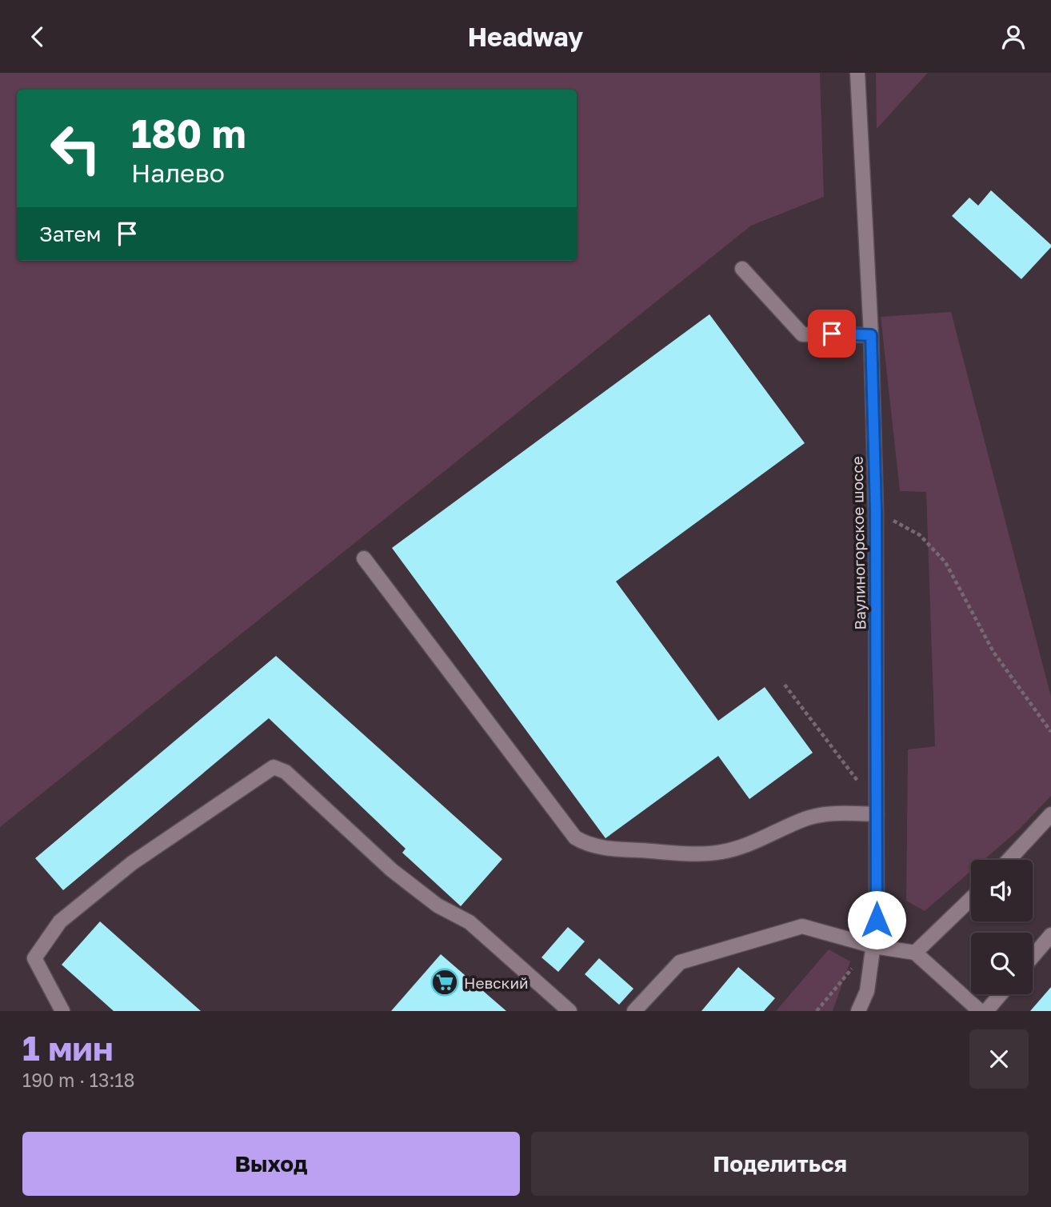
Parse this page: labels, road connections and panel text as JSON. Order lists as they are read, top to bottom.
{
  "streets": {
    "street": ["Ваулиногорское шоссе"]
  },
  "places": {
    "supermarket": ["Невский"]
  },
  "page": {
    "header": "Headway",
    "turn": ["180 m", "Налево"],
    "then": "Затем",
    "heading": ["1 мин", "190 m · 13:18"],
    "buttons": ["Выход", "Поделиться"]
  }
}
